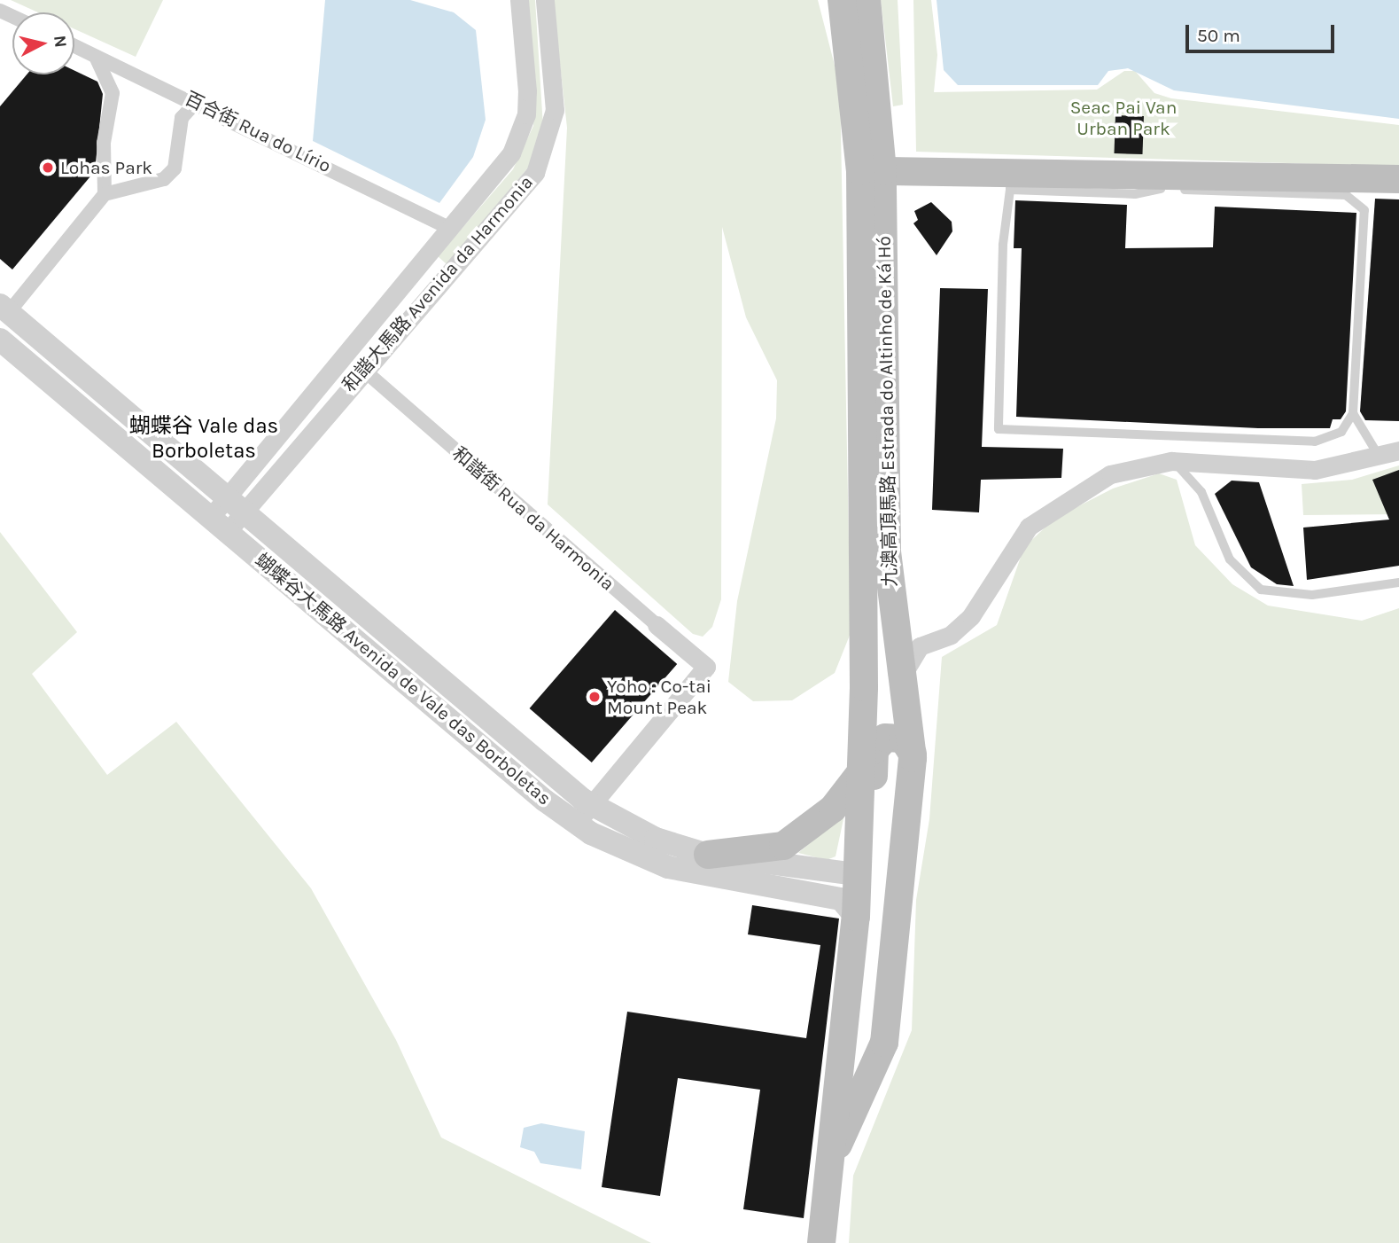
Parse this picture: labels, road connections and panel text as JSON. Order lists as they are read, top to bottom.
{
  "streets": {
    "main road": ["九澳高頂馬路 Estrada do Altinho de Ká Hó"],
    "street": [
      "百合街 Rua do Lírio",
      "和諧大馬路 Avenida da Harmonia",
      "和諧街 Rua da Harmonia",
      "蝴蝶谷大馬路 Avenida de Vale das Borboletas"
    ]
  },
  "crossings": [
    ["百合街 Rua do Lírio", "和諧大馬路 Avenida da Harmonia"],
    ["和諧大馬路 Avenida da Harmonia", "和諧街 Rua da Harmonia"],
    ["和諧大馬路 Avenida da Harmonia", "蝴蝶谷大馬路 Avenida de Vale das Borboletas"],
    ["九澳高頂馬路 Estrada do Altinho de Ká Hó", "蝴蝶谷大馬路 Avenida de Vale das Borboletas"],
    ["和諧街 Rua da Harmonia", "蝴蝶谷大馬路 Avenida de Vale das Borboletas"]
  ],
  "districts": ["蝴蝶谷 Vale das Borboletas"],
  "parks": ["Seac Pai Van Urban Park"],
  "places": ["Lohas Park", "Yoho : Co-tai Mount Peak"],
  "scale_bar": "50 m",
  "north": "right"
}
